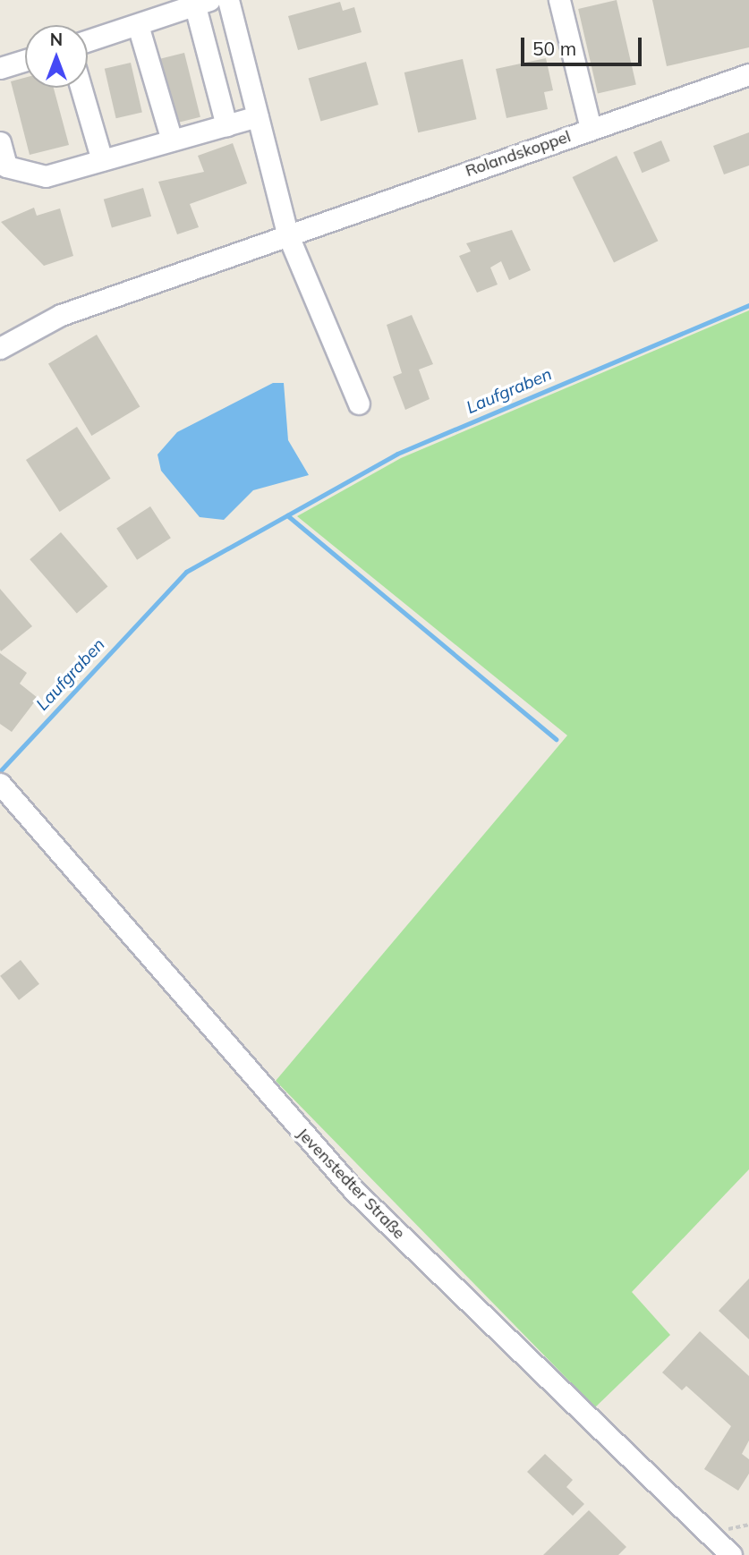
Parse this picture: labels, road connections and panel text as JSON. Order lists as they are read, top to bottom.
{
  "streets": {
    "street": ["Rolandskoppel", "Jevenstedter Straße"]
  },
  "water": ["Laufgraben"],
  "scale_bar": "50 m",
  "north": "top"
}
